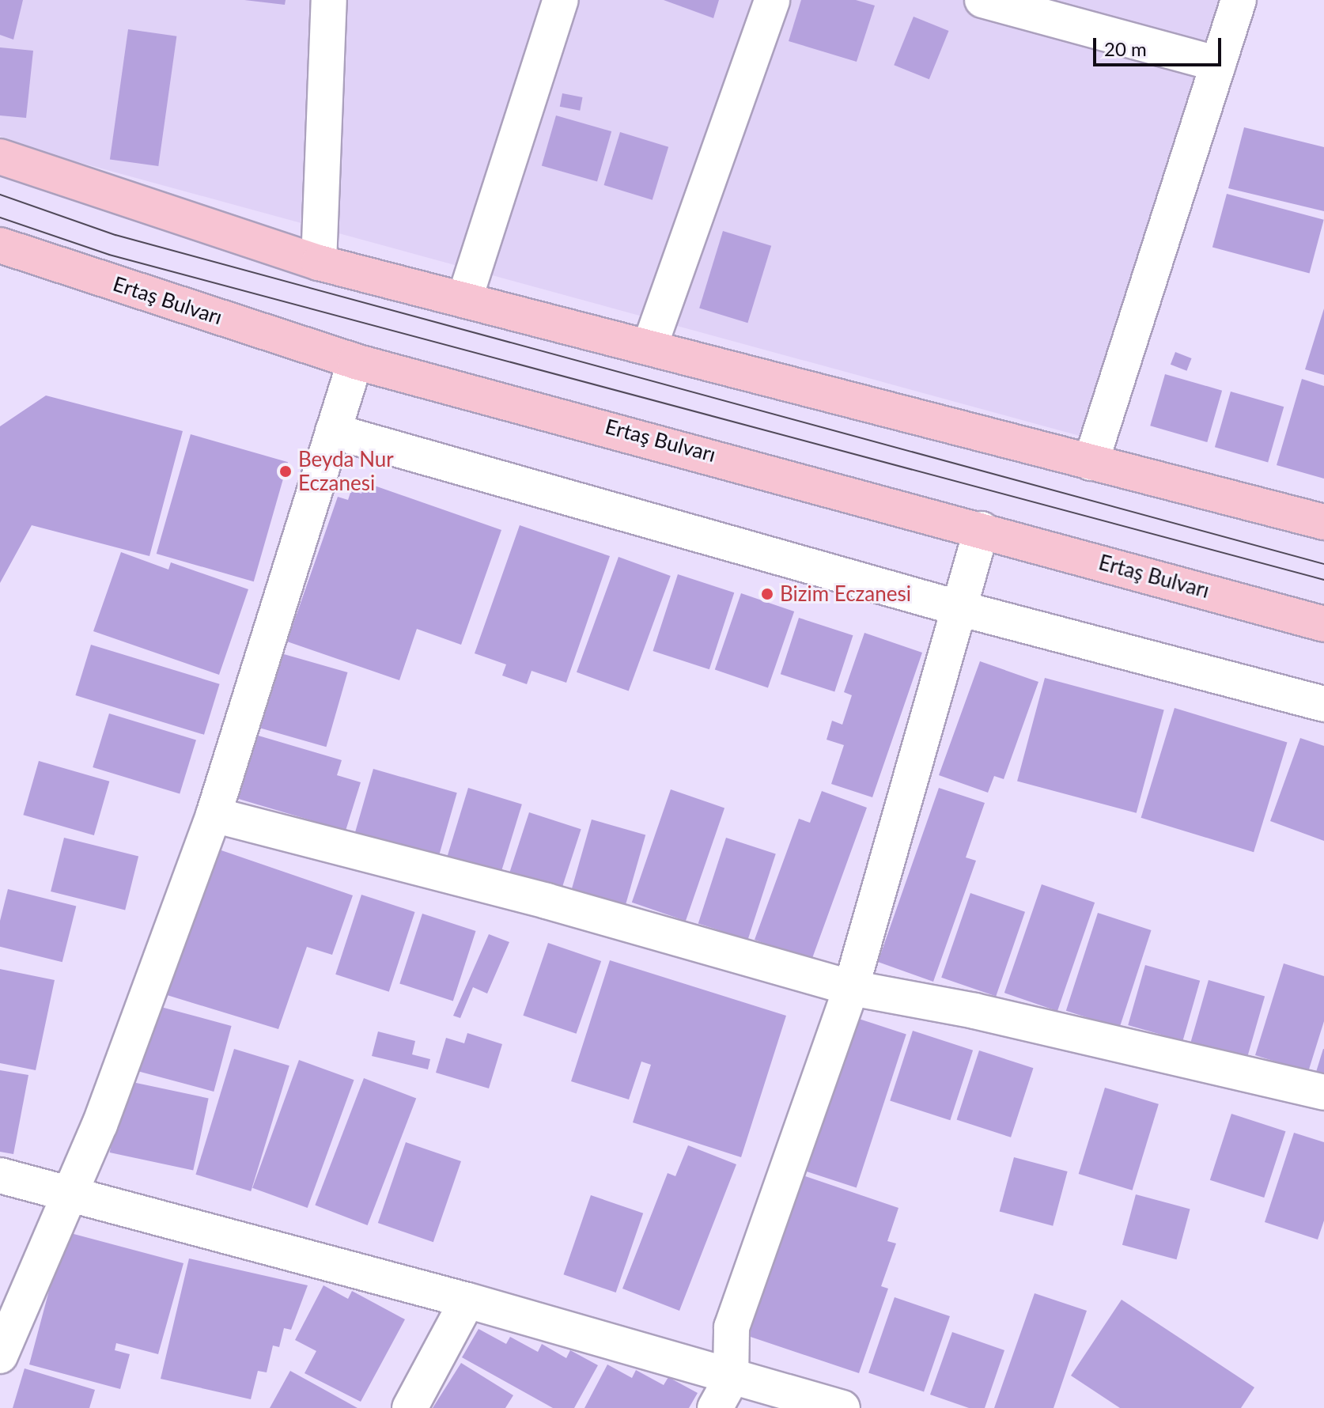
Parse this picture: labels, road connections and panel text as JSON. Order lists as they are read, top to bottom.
{
  "streets": {
    "main road": ["Ertaş Bulvarı"]
  },
  "places": ["Beyda Nur Eczanesi", "Bizim Eczanesi"],
  "scale_bar": "20 m"
}
